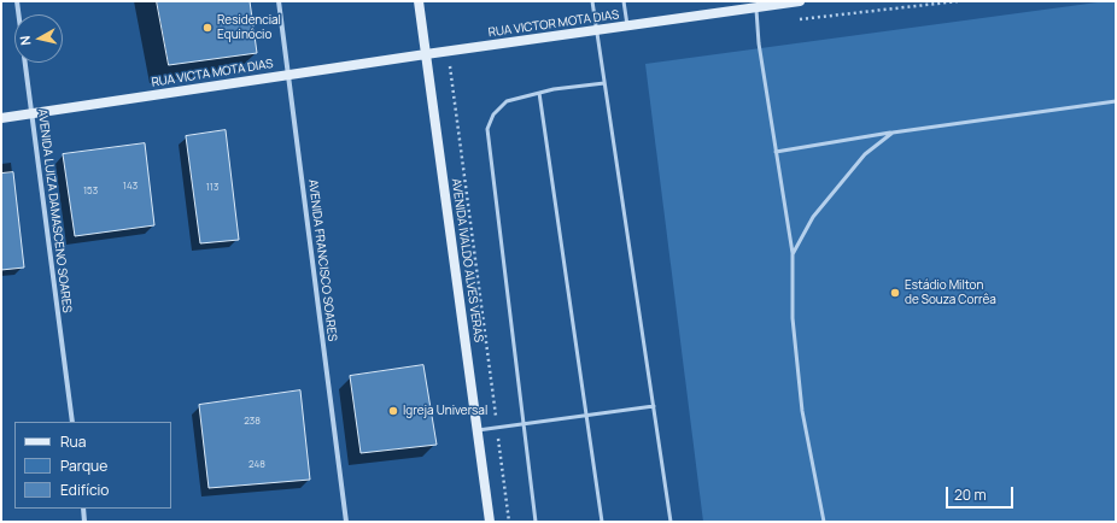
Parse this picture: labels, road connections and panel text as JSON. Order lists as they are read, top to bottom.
{
  "streets": {
    "main road": ["RUA VICTOR MOTA DIAS", "RUA VICTA MOTA DIAS", "AVENIDA IVALDO ALVES VERAS"],
    "street": ["AVENIDA LUIZA DAMASCENO SOARES", "AVENIDA FRANCISCO SOARES"]
  },
  "crossings": [
    ["RUA VICTOR MOTA DIAS", "RUA VICTA MOTA DIAS"],
    ["RUA VICTOR MOTA DIAS", "AVENIDA IVALDO ALVES VERAS"],
    ["RUA VICTA MOTA DIAS", "AVENIDA LUIZA DAMASCENO SOARES"],
    ["RUA VICTA MOTA DIAS", "AVENIDA FRANCISCO SOARES"],
    ["RUA VICTA MOTA DIAS", "AVENIDA IVALDO ALVES VERAS"]
  ],
  "places": ["Residencial Equinócio", "Estádio Milton de Souza Corrêa", "Igreja Universal"],
  "house_numbers": [
    "143",
    "113",
    "153",
    "238",
    "248"
  ],
  "legend": ["Rua", "Parque", "Edifício"],
  "scale_bar": "20 m",
  "north": "left"
}
